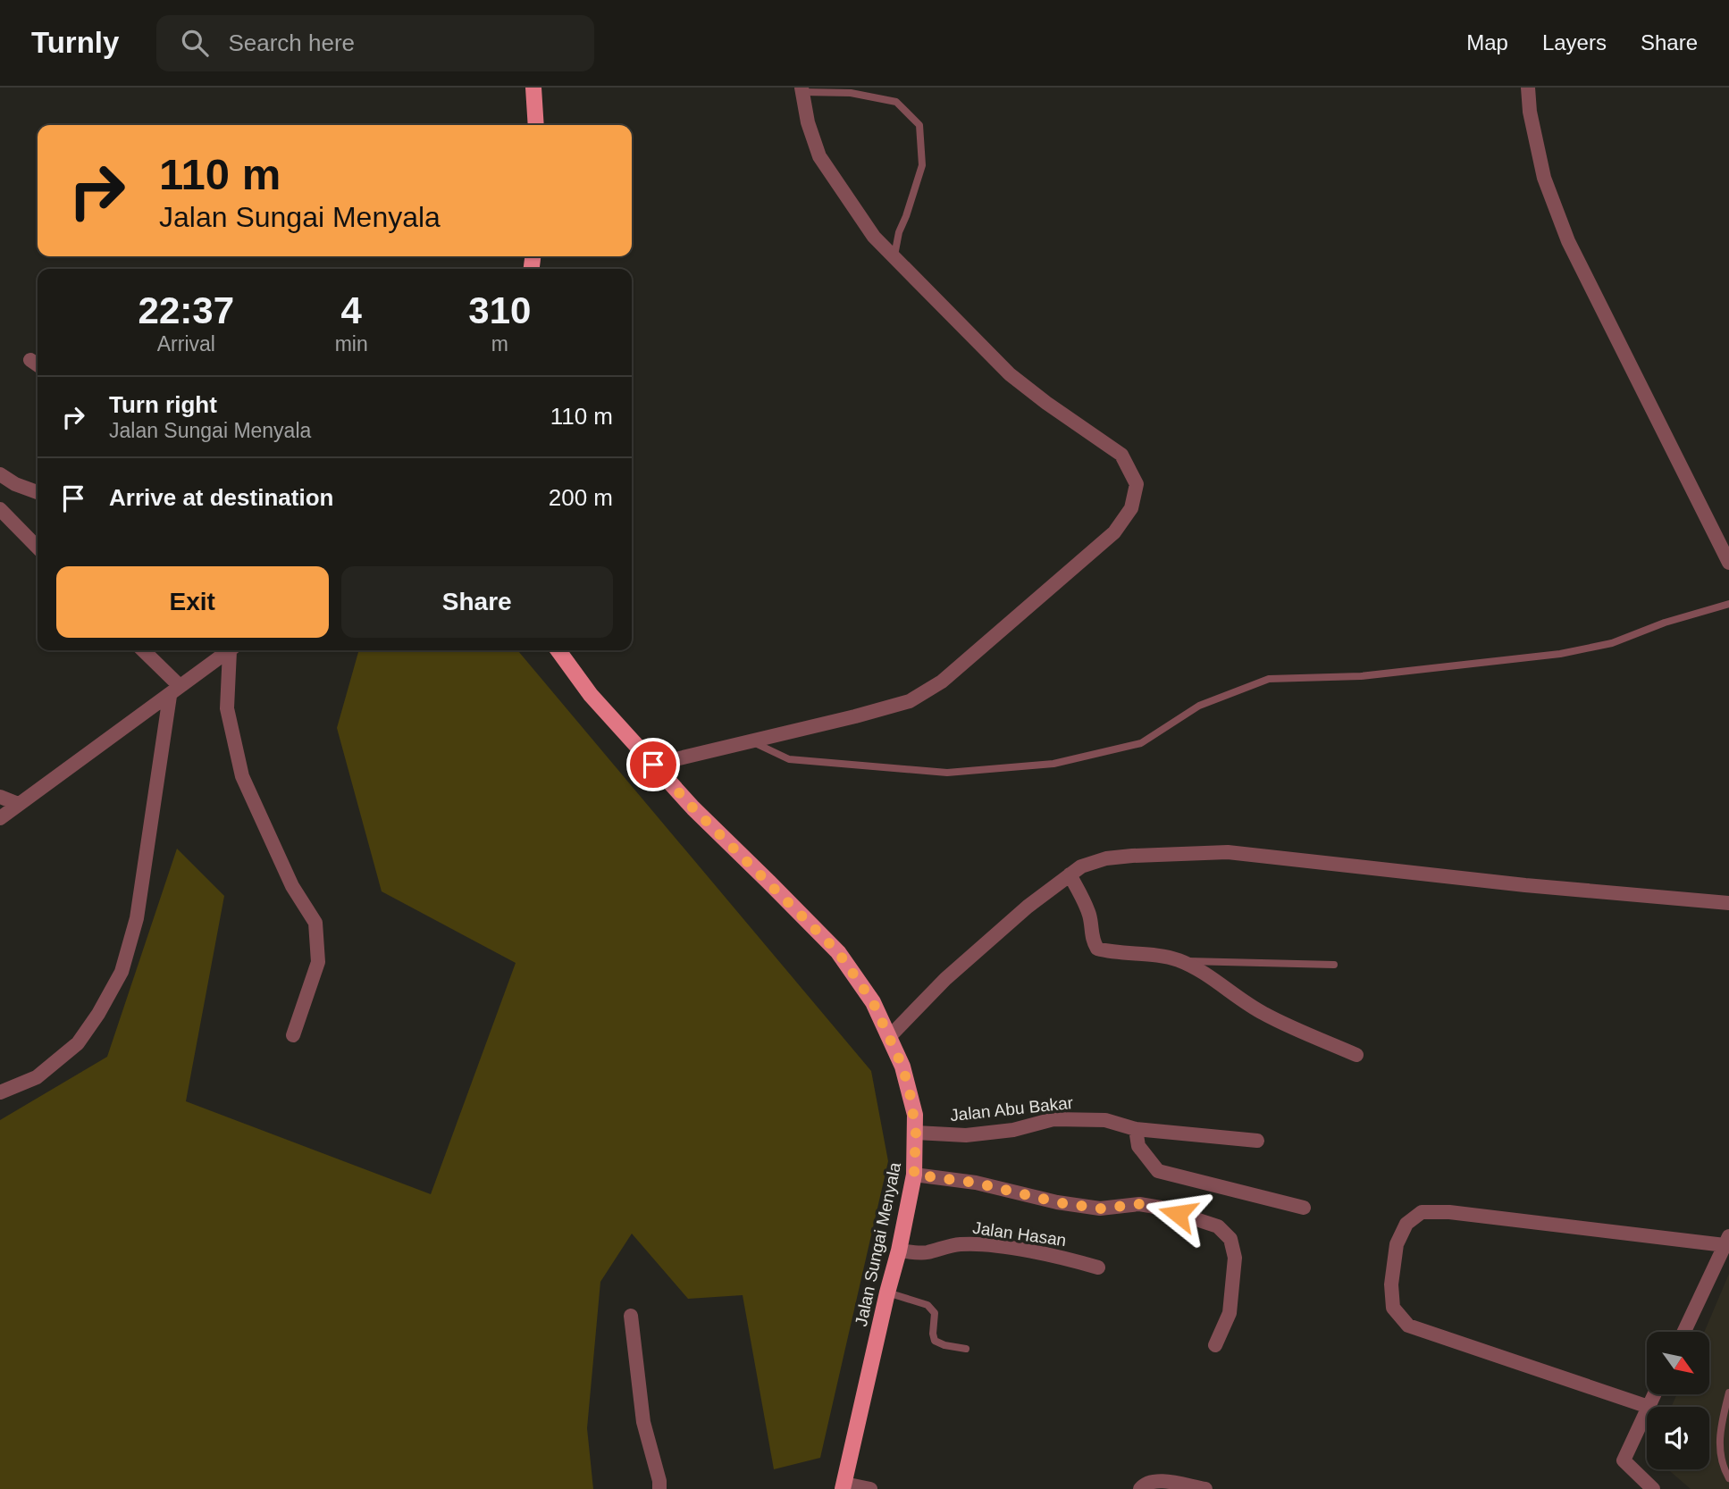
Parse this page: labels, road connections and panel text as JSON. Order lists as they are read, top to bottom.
{
  "streets": {
    "main road": ["Jalan Sungai Menyala"],
    "street": ["Jalan Abu Bakar", "Jalan Hasan"]
  },
  "crossings": [
    ["Jalan Abu Bakar", "Jalan Sungai Menyala"],
    ["Jalan Hasan", "Jalan Sungai Menyala"]
  ],
  "north": "bottom right",
  "page": {
    "header": "Turnly",
    "search": "Search here",
    "nav": ["Map", "Layers", "Share"],
    "turn": ["110 m", "Jalan Sungai Menyala"],
    "eta": [
      "22:37",
      "Arrival",
      "4",
      "min",
      "310",
      "m"
    ],
    "list": [
      {
        "name": "Turn right",
        "note": "Jalan Sungai Menyala",
        "value": "110 m"
      },
      {
        "name": "Arrive at destination",
        "value": "200 m"
      }
    ],
    "buttons": ["Exit", "Share"]
  }
}
